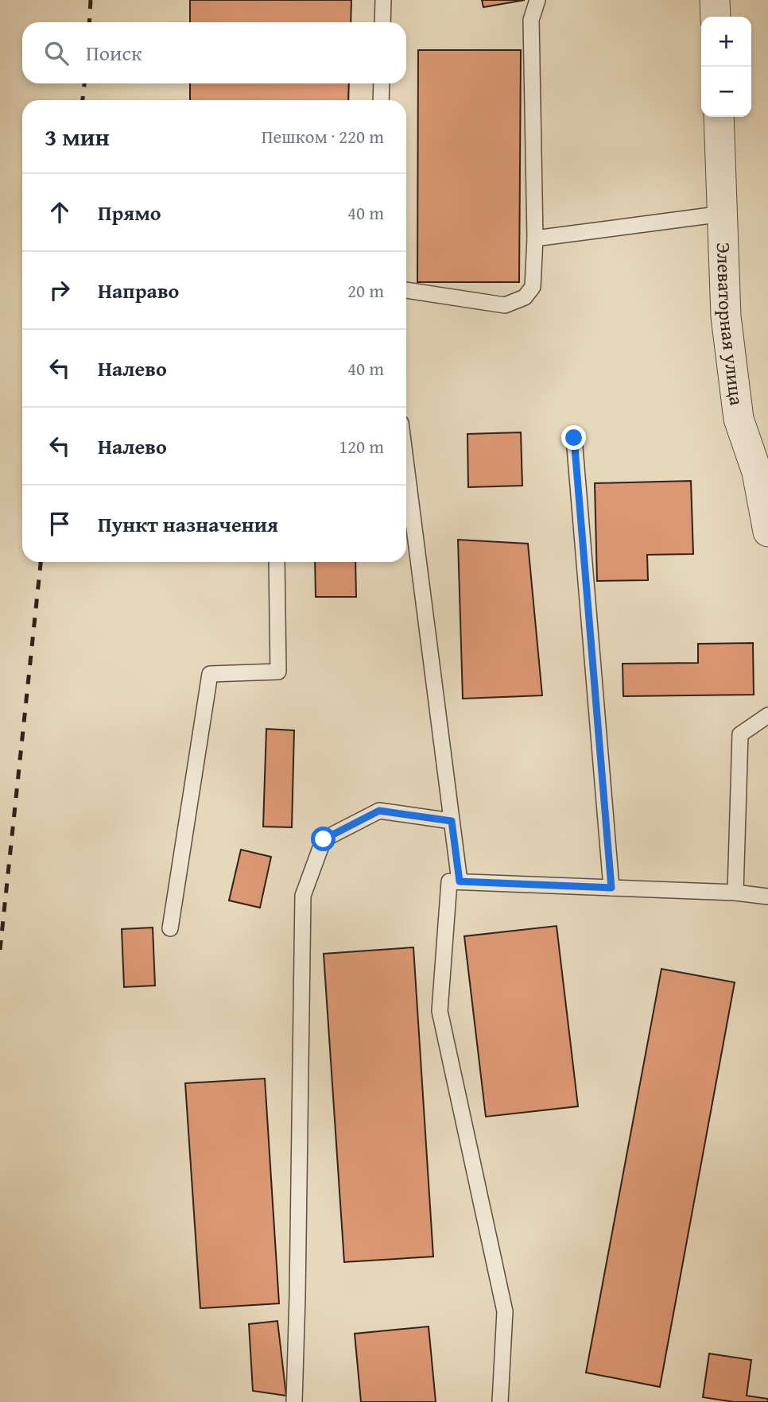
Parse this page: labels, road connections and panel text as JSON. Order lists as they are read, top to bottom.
{
  "streets": {
    "street": ["Элеваторная улица"]
  },
  "page": {
    "map_buttons": ["+", "−"],
    "search": "Поиск",
    "heading": ["3 мин", "Пешком · 220 m"],
    "list": [
      ["Прямо", "40 m"],
      ["Направо", "20 m"],
      ["Налево", "40 m"],
      ["Налево", "120 m"],
      "Пункт назначения"
    ]
  }
}
